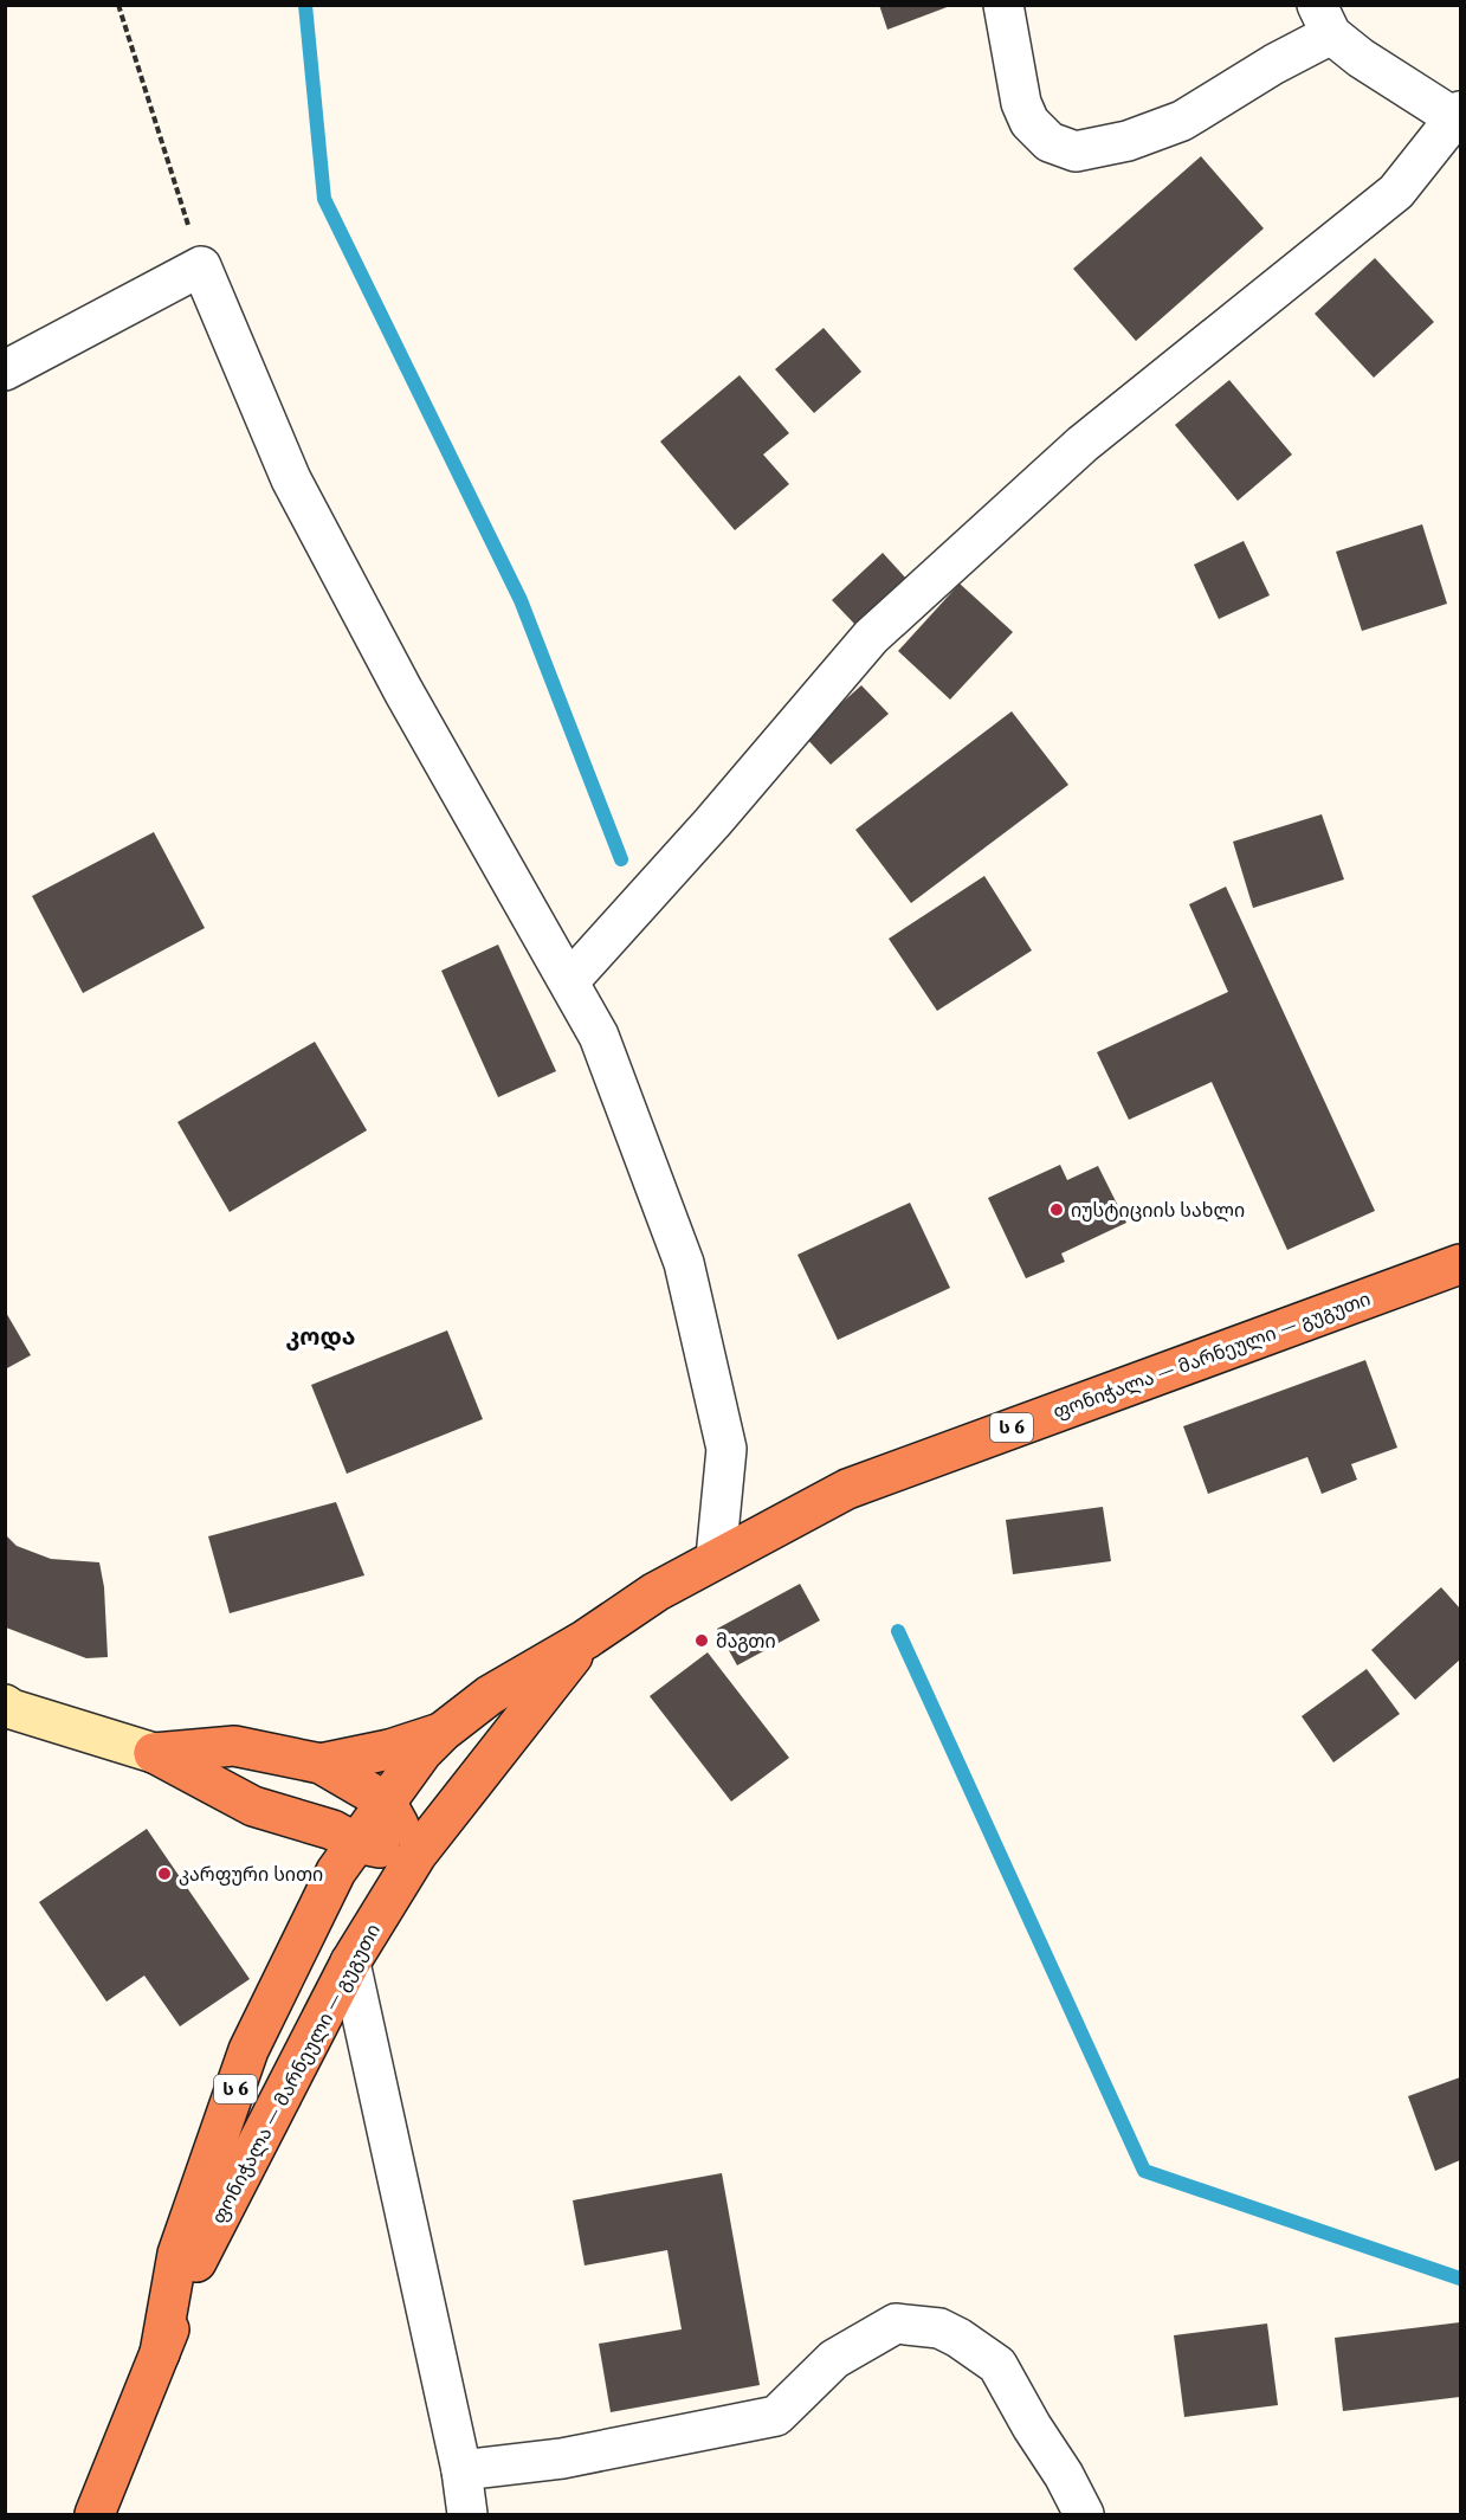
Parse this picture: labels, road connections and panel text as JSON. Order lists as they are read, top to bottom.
{
  "streets": {
    "highway": ["ფონიჭალა — მარნეული — გუგუთი", "ს 6"]
  },
  "districts": ["კოდა"],
  "places": ["იუსტიციის სახლი", "მაგთი", "კარფური სითი"]
}
